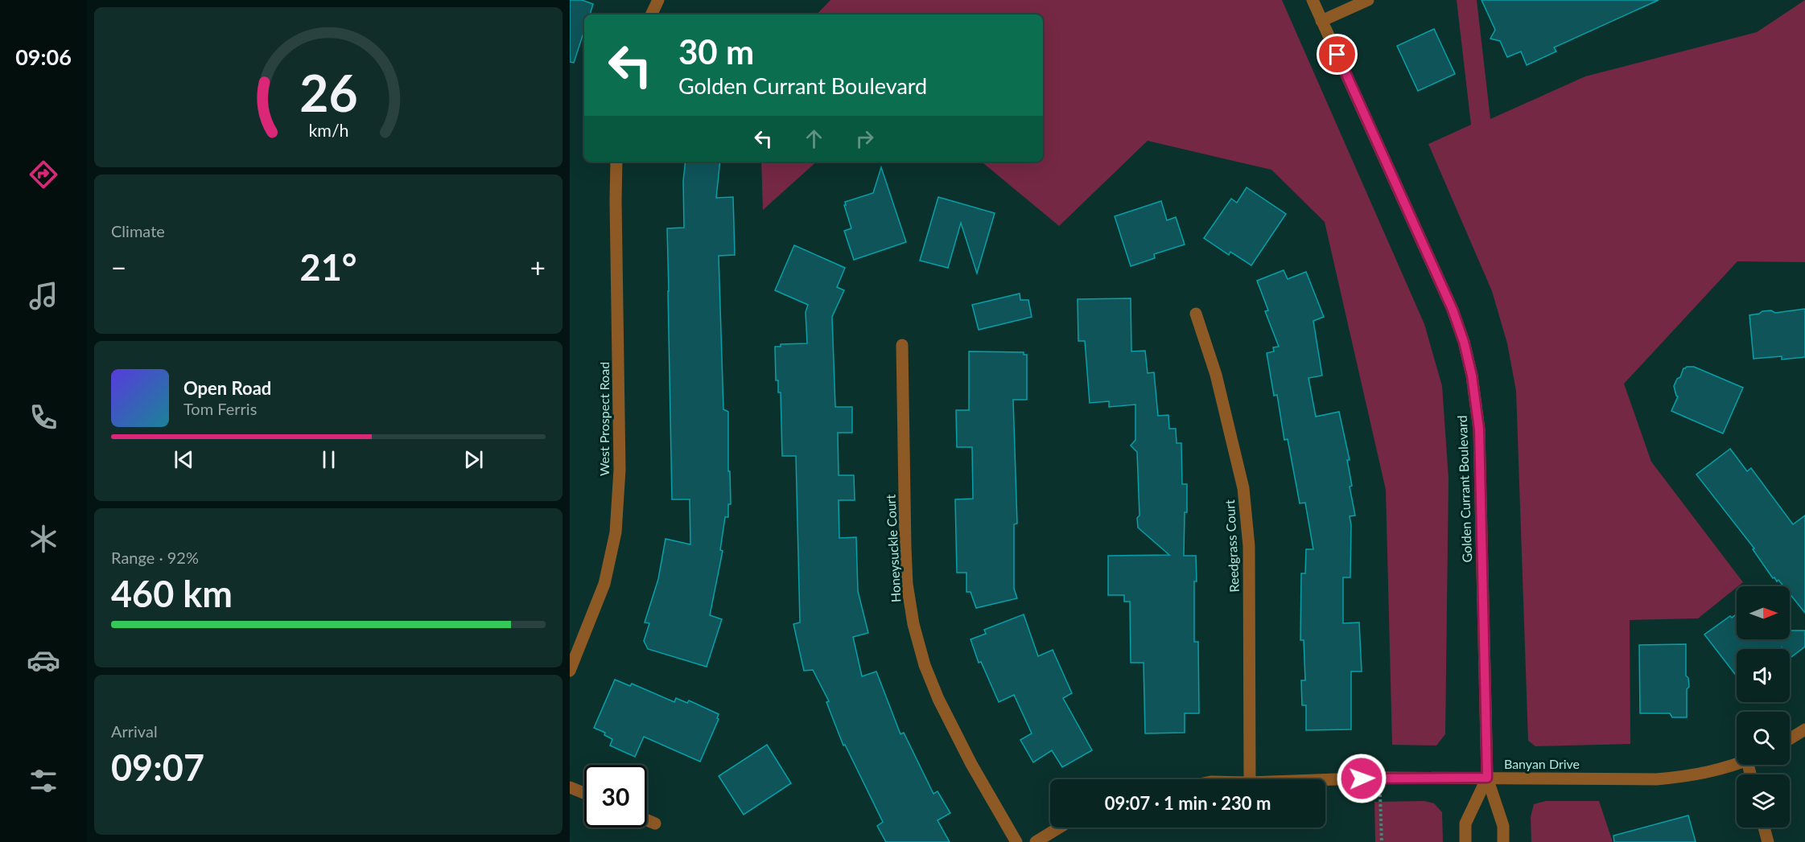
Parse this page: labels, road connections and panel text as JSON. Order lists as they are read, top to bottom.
{
  "streets": {
    "street": [
      "West Prospect Road",
      "Golden Currant Boulevard",
      "Reedgrass Court",
      "Honeysuckle Court",
      "Banyan Drive"
    ]
  },
  "crossings": [
    ["Golden Currant Boulevard", "Banyan Drive"]
  ],
  "north": "right",
  "page": {
    "tabs": "09:06",
    "turn": ["30 m", "Golden Currant Boulevard"],
    "tile": [
      "Climate",
      ["Range · 92%", "460 km"],
      ["Arrival", "09:07"]
    ],
    "heat": ["−", "21°", "+"],
    "song": ["Open Road", "Tom Ferris"],
    "limit": "30",
    "trip": "09:07 · 1 min · 230 m",
    "gauge": ["26", "km/h"]
  }
}
